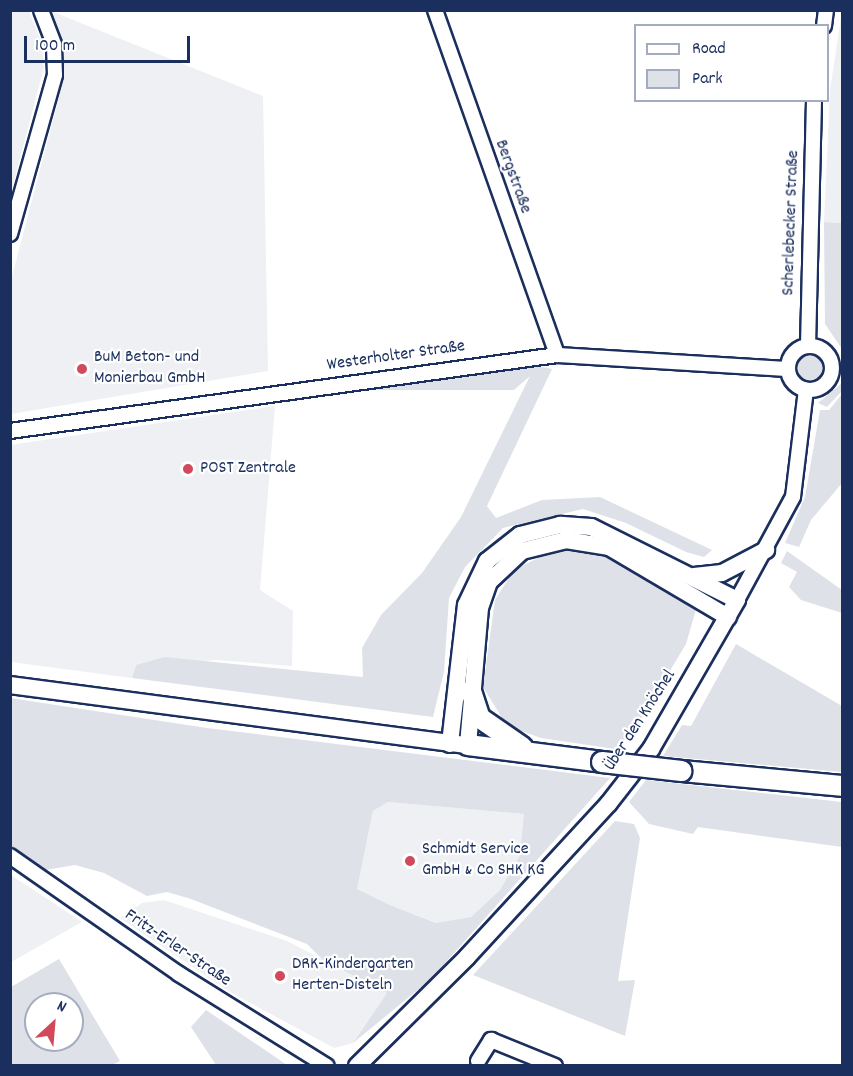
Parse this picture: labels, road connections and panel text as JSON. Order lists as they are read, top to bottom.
{
  "streets": {
    "main road": ["Über den Knöchel"],
    "street": [
      "Bergstraße",
      "Scherlebecker Straße",
      "Westerholter Straße",
      "Fritz-Erler-Straße"
    ]
  },
  "crossings": [
    ["Bergstraße", "Westerholter Straße"],
    ["Scherlebecker Straße", "Westerholter Straße"],
    ["Scherlebecker Straße", "Über den Knöchel"],
    ["Westerholter Straße", "Über den Knöchel"]
  ],
  "places": [
    "BuM Beton- und Monierbau GmbH",
    "POST Zentrale",
    "Schmidt Service GmbH & Co SHK KG",
    "DRK-Kindergarten Herten-Disteln"
  ],
  "legend": ["Road", "Park"],
  "scale_bar": "100 m",
  "north": "top right"
}
